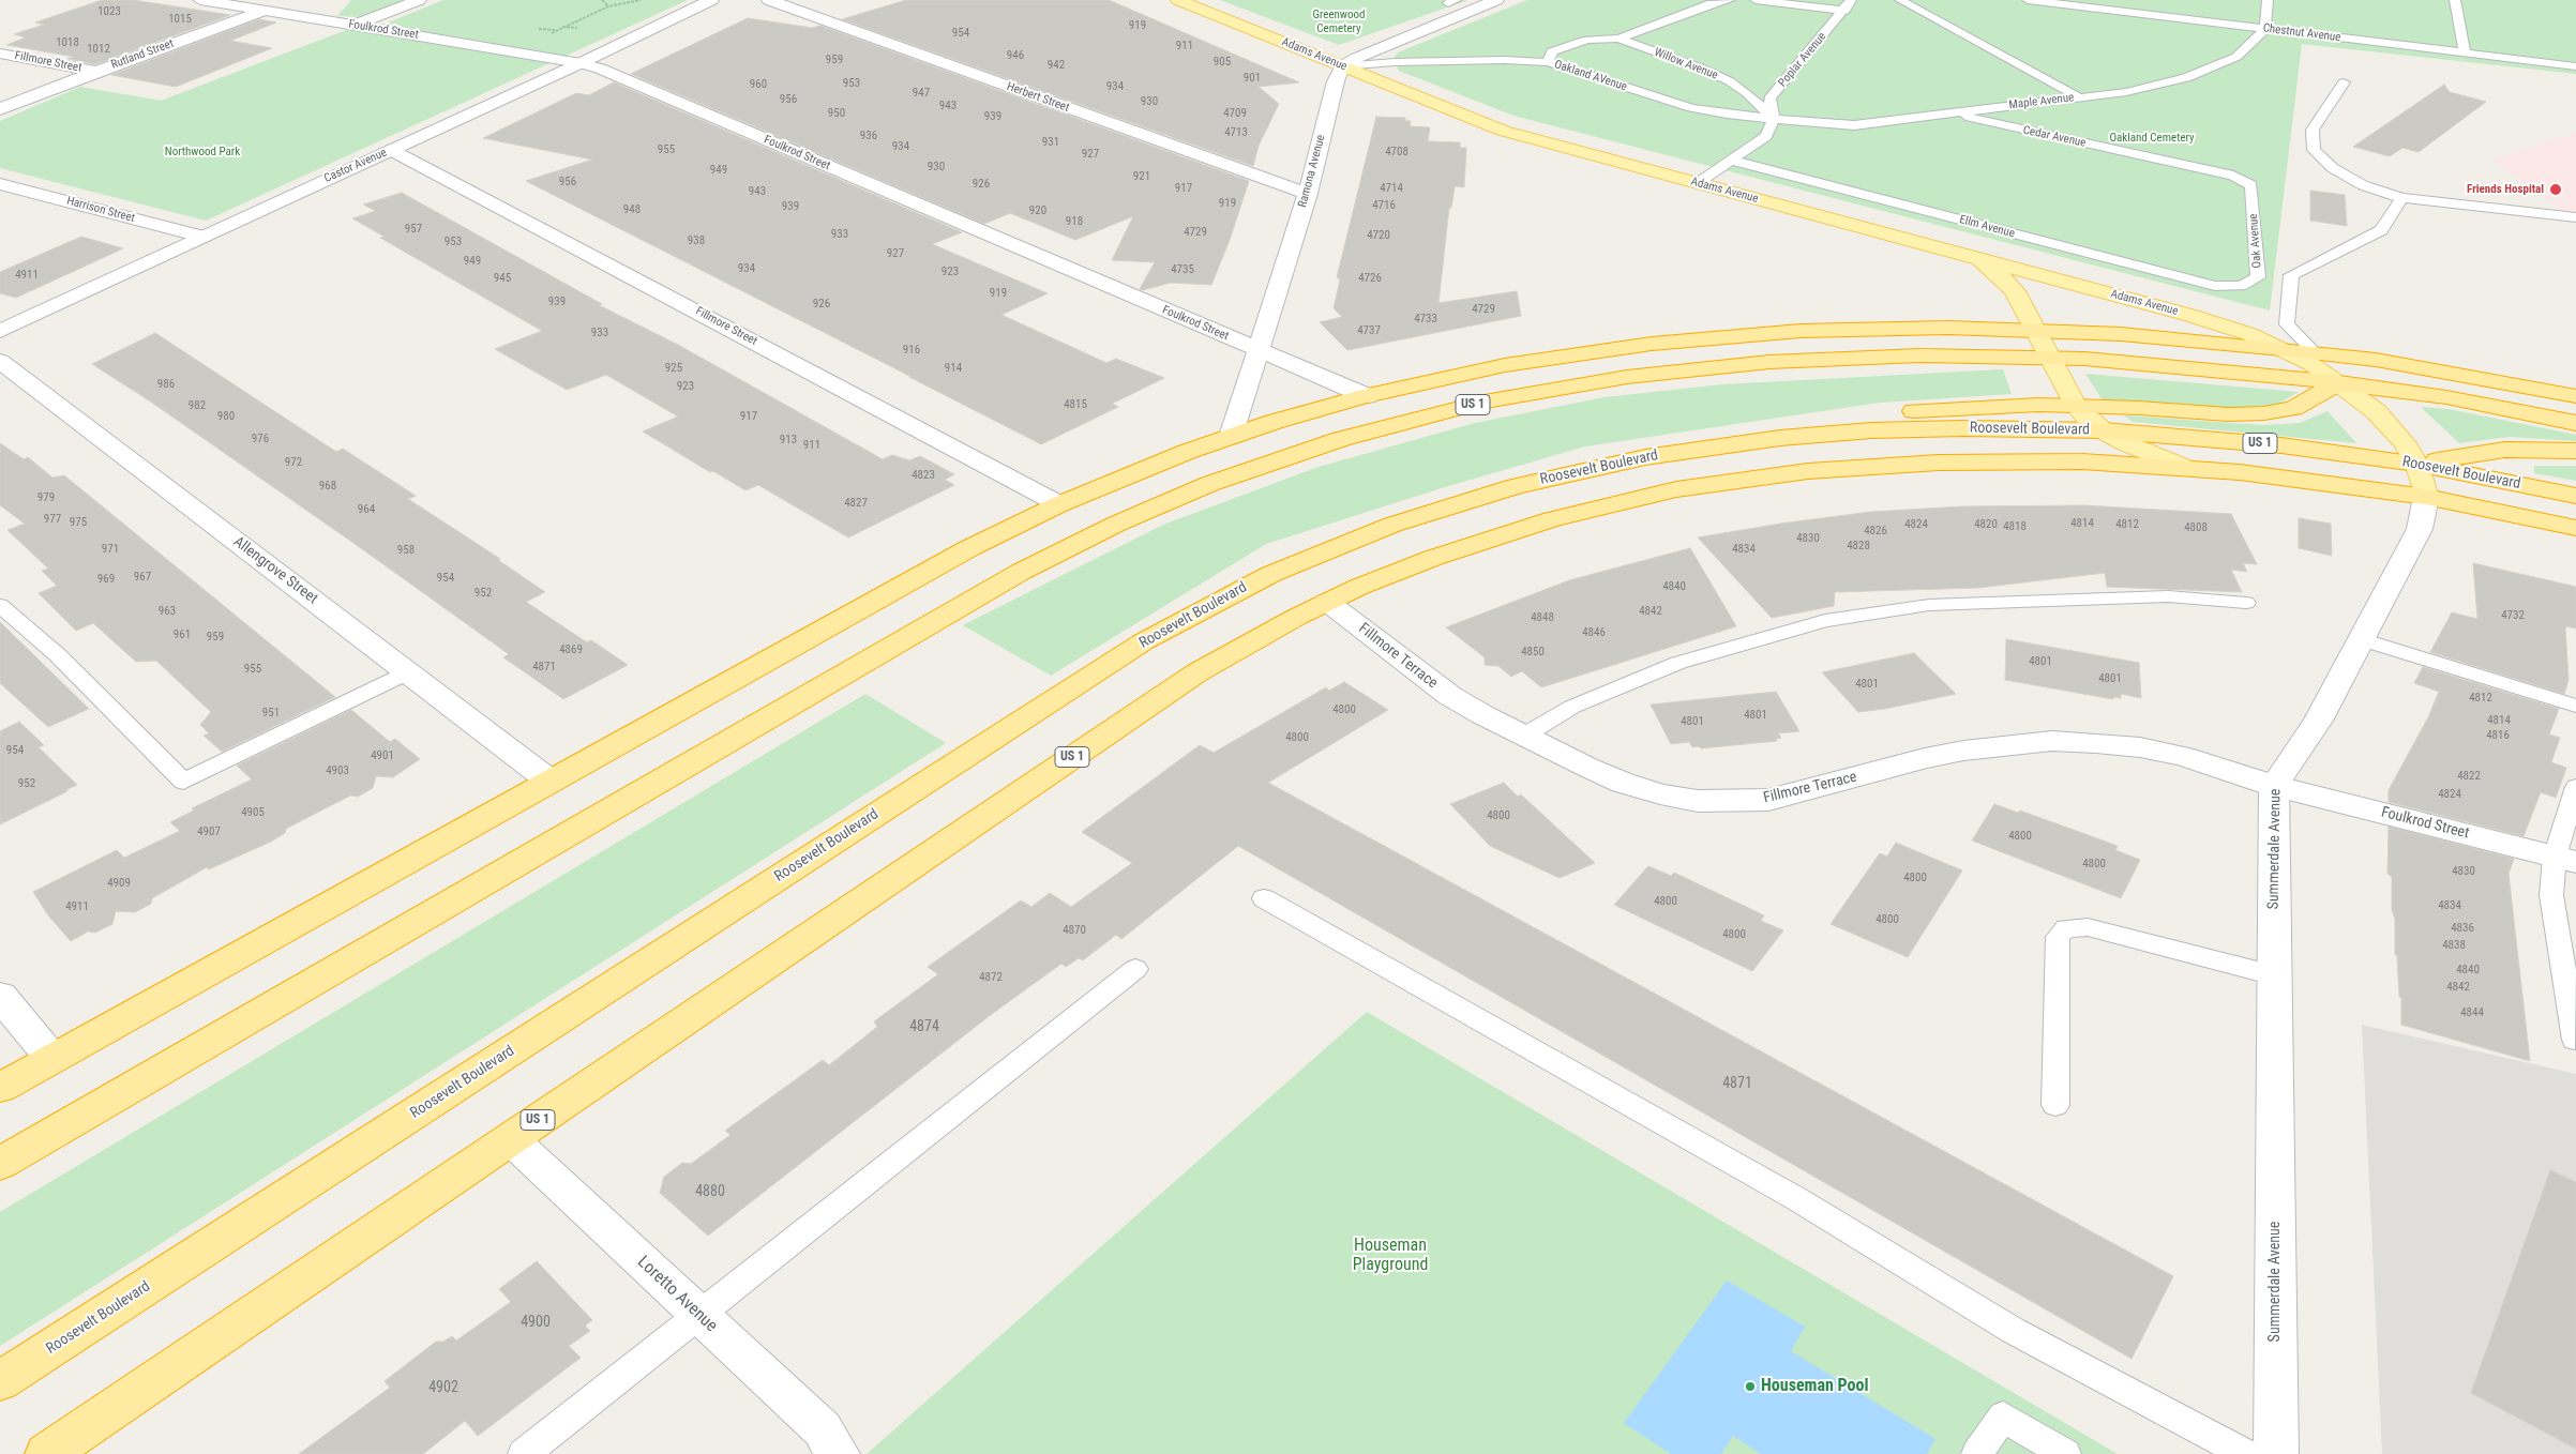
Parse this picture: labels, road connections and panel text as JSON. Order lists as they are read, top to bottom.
{
  "streets": {
    "highway": ["US 1", "Roosevelt Boulevard"],
    "main road": ["Adams Avenue"],
    "street": [
      "Foulkrod Street",
      "Rutland Street",
      "Fillmore Street",
      "Herbert Street",
      "Castor Avenue",
      "Ramona Avenue",
      "Harrison Street",
      "Allengrove Street",
      "Fillmore Terrace",
      "Summerdale Avenue",
      "Loretto Avenue"
    ],
    "lane": [
      "Chestnut Avenue",
      "Poplar Avenue",
      "Willow Avenue",
      "Oakland AVenue",
      "Maple Avenue",
      "Cedar Avenue",
      "Ellm Avenue",
      "Oak Avenue"
    ]
  },
  "crossings": [
    ["Foulkrod Street", "Rutland Street"],
    ["Foulkrod Street", "Castor Avenue"],
    ["Foulkrod Street", "Ramona Avenue"],
    ["Foulkrod Street", "US 1"],
    ["Foulkrod Street", "Fillmore Terrace"],
    ["Foulkrod Street", "Summerdale Avenue"],
    ["Chestnut Avenue", "Maple Avenue"],
    ["Rutland Street", "Fillmore Street"],
    ["Adams Avenue", "Oakland AVenue"],
    ["Adams Avenue", "Ramona Avenue"],
    ["Adams Avenue", "US 1"],
    ["Poplar Avenue", "Willow Avenue"],
    ["Poplar Avenue", "Oakland AVenue"],
    ["Poplar Avenue", "Maple Avenue"],
    ["Fillmore Street", "Castor Avenue"],
    ["Fillmore Street", "US 1"],
    ["Willow Avenue", "Oakland AVenue"],
    ["Willow Avenue", "Maple Avenue"],
    ["Oakland AVenue", "Maple Avenue"],
    ["Oakland AVenue", "Ramona Avenue"],
    ["Herbert Street", "Ramona Avenue"],
    ["Maple Avenue", "Cedar Avenue"],
    ["Cedar Avenue", "Oak Avenue"],
    ["Castor Avenue", "Harrison Street"],
    ["Ramona Avenue", "US 1"],
    ["Ellm Avenue", "Oak Avenue"],
    ["US 1", "Allengrove Street"],
    ["Roosevelt Boulevard", "Fillmore Terrace"],
    ["Roosevelt Boulevard", "Summerdale Avenue"],
    ["Roosevelt Boulevard", "Loretto Avenue"],
    ["Fillmore Terrace", "Summerdale Avenue"]
  ],
  "parks": [
    "Greenwood Cemetery",
    "Oakland Cemetery",
    "Northwood Park",
    "Houseman Playground"
  ],
  "places": ["Friends Hospital", "Houseman Pool"],
  "house_numbers": [
    "1023",
    "1015",
    "919",
    "954",
    "1018",
    "911",
    "1012",
    "946",
    "959",
    "905",
    "942",
    "901",
    "953",
    "960",
    "934",
    "947",
    "956",
    "930",
    "943",
    "950",
    "4709",
    "939",
    "4713",
    "936",
    "931",
    "934",
    "955",
    "4708",
    "927",
    "930",
    "949",
    "921",
    "956",
    "926",
    "917",
    "4714",
    "943",
    "919",
    "4716",
    "939",
    "948",
    "920",
    "918",
    "957",
    "4729",
    "933",
    "4720",
    "938",
    "953",
    "927",
    "949",
    "934",
    "4735",
    "923",
    "4911",
    "945",
    "4726",
    "919",
    "939",
    "926",
    "4729",
    "4733",
    "4737",
    "933",
    "916",
    "925",
    "914",
    "986",
    "923",
    "4815",
    "982",
    "980",
    "917",
    "976",
    "913",
    "911",
    "972",
    "4823",
    "968",
    "979",
    "4827",
    "964",
    "977",
    "975",
    "4814",
    "4824",
    "4820",
    "4812",
    "4818",
    "4808",
    "4826",
    "4830",
    "4828",
    "971",
    "4834",
    "958",
    "967",
    "954",
    "969",
    "4840",
    "952",
    "963",
    "4842",
    "4732",
    "4848",
    "4846",
    "961",
    "959",
    "4869",
    "4850",
    "4801",
    "4871",
    "955",
    "4801",
    "4801",
    "4812",
    "4800",
    "951",
    "4801",
    "4814",
    "4801",
    "4816",
    "4800",
    "954",
    "4901",
    "4903",
    "4822",
    "952",
    "4824",
    "4905",
    "4800",
    "4907",
    "4800",
    "4800",
    "4830",
    "4800",
    "4909",
    "4800",
    "4834",
    "4911",
    "4800",
    "4836",
    "4870",
    "4800",
    "4838",
    "4840",
    "4872",
    "4842",
    "4844",
    "4874",
    "4871",
    "4880",
    "4900",
    "4902"
  ]
}
